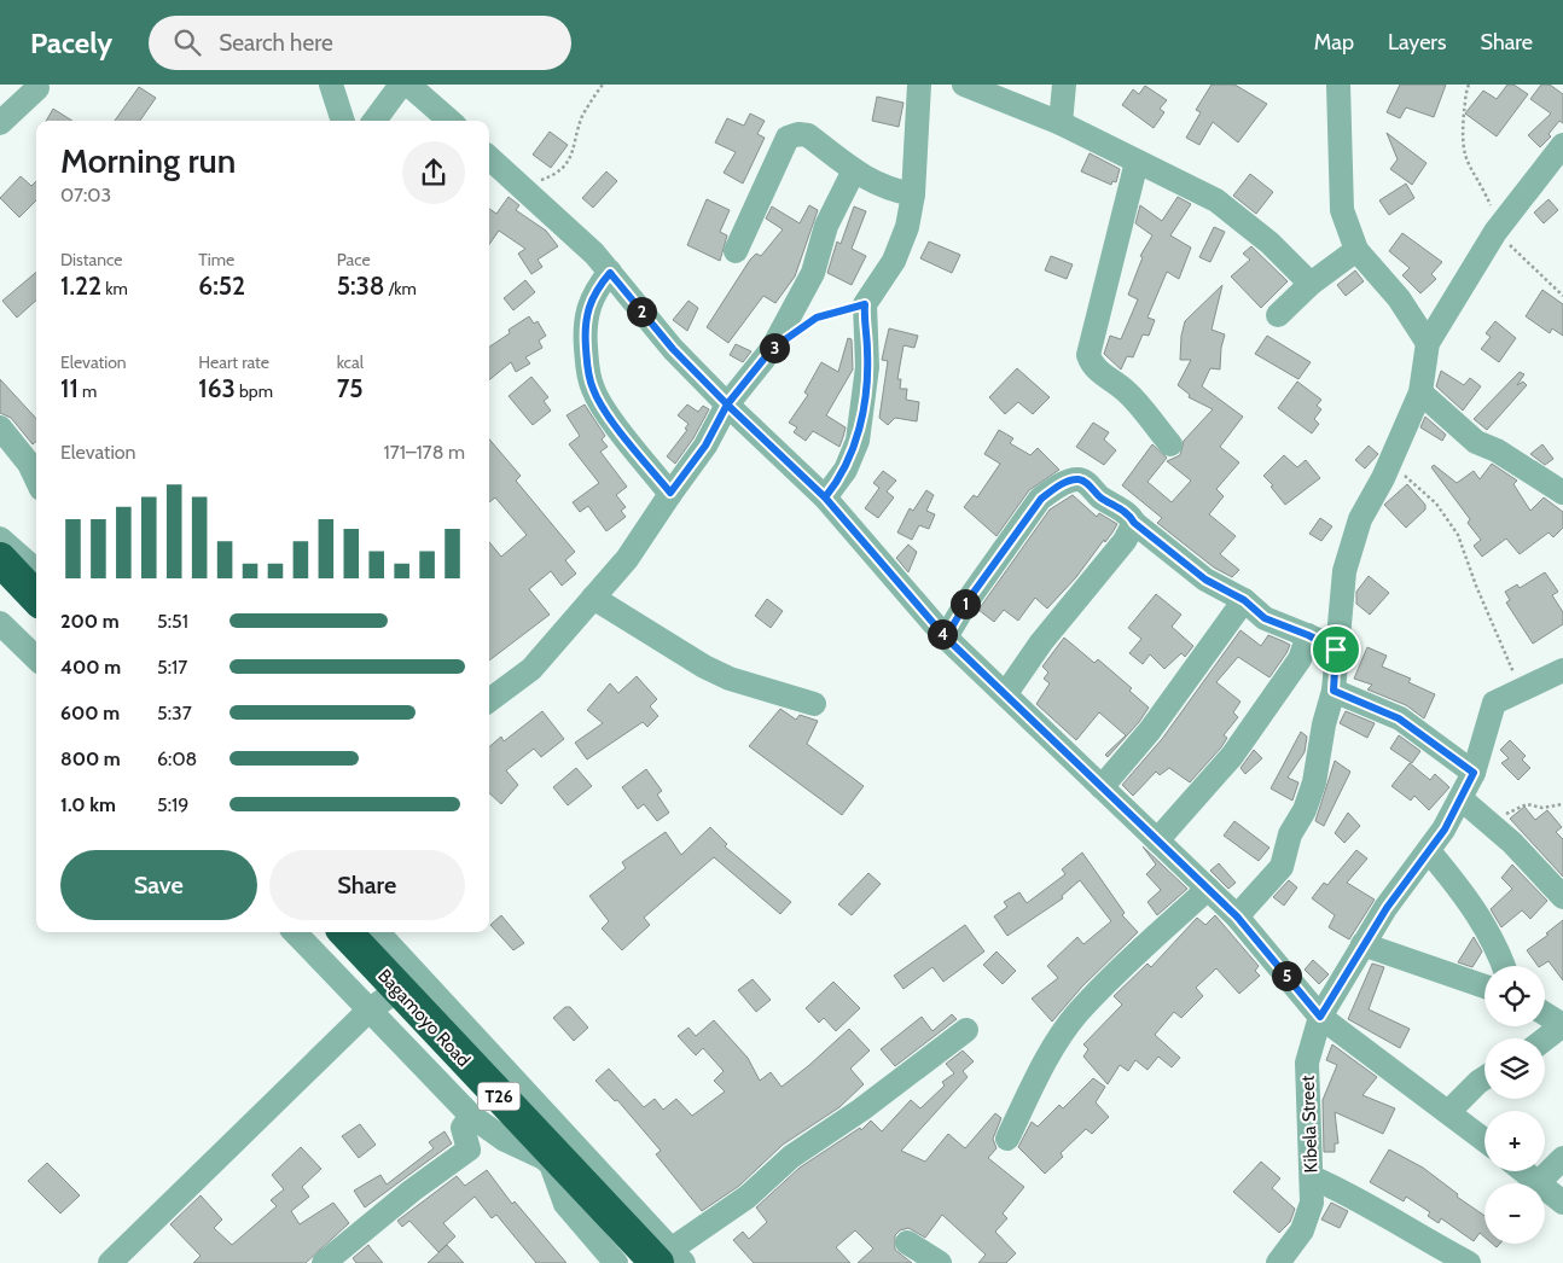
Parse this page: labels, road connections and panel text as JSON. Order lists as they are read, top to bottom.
{
  "streets": {
    "highway": ["Bagamoyo Road", "T26"],
    "street": ["Kibela Street"]
  },
  "page": {
    "header": "Pacely",
    "search": "Search here",
    "nav": ["Map", "Layers", "Share"],
    "heading": ["Morning run", "07:03"],
    "stats": [
      ["Distance", "1.22 km"],
      ["Time", "6:52"],
      ["Pace", "5:38 /km"],
      ["Elevation", "11 m"],
      ["Heart rate", "163 bpm"],
      ["kcal", "75"]
    ],
    "pins": [
      "2",
      "3",
      "1",
      "4",
      "5"
    ],
    "chart": ["Elevation", "171–178 m"],
    "list": [
      {
        "name": "200 m",
        "note": "5:51"
      },
      {
        "name": "400 m",
        "note": "5:17"
      },
      {
        "name": "600 m",
        "note": "5:37"
      },
      {
        "name": "800 m",
        "note": "6:08"
      },
      {
        "name": "1.0 km",
        "note": "5:19"
      }
    ],
    "buttons": ["Save", "Share"],
    "map_buttons": ["+", "−"]
  }
}
